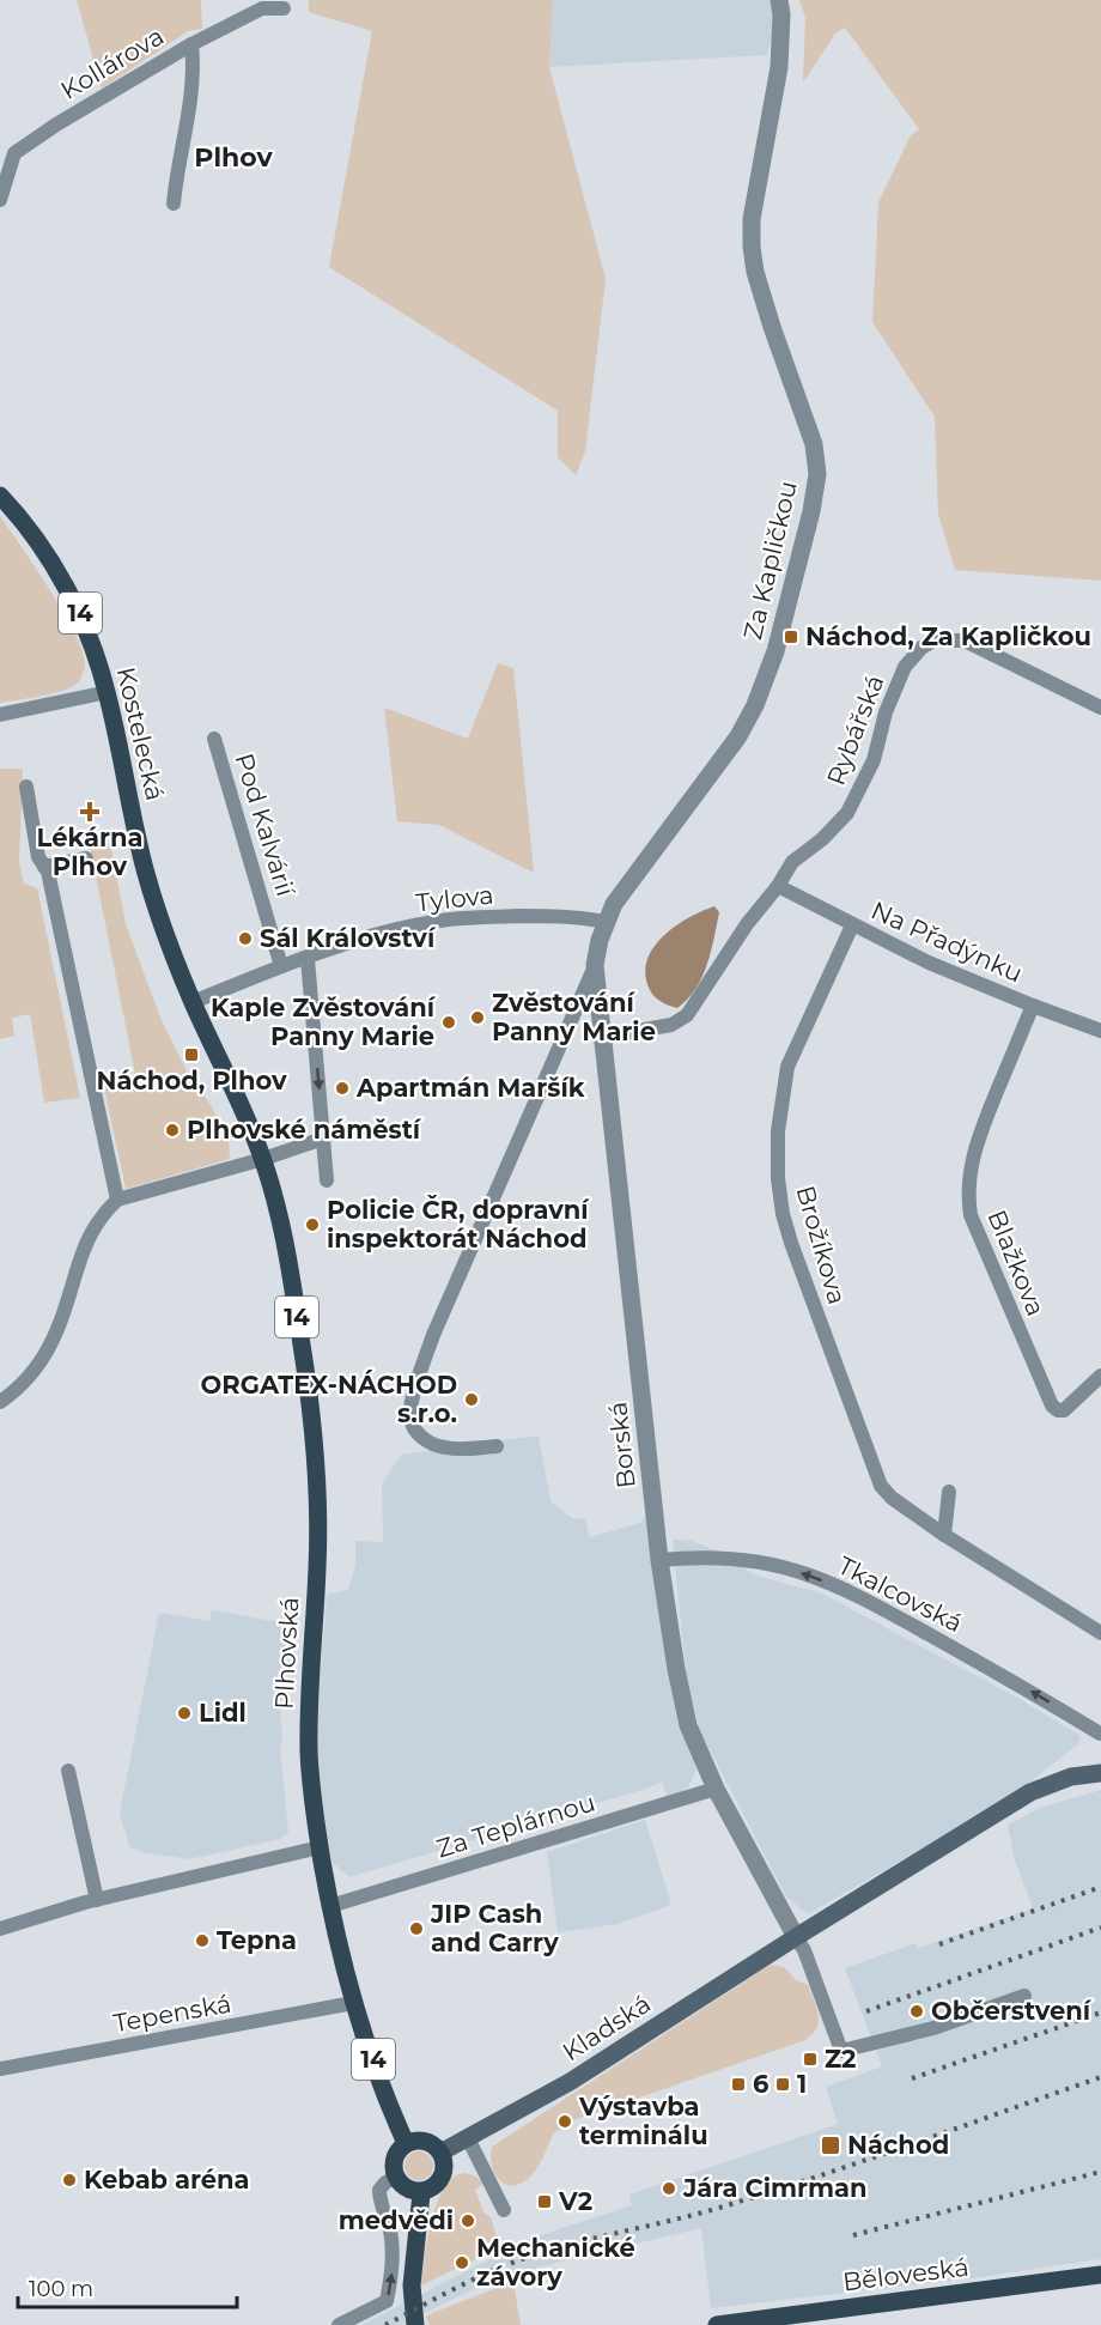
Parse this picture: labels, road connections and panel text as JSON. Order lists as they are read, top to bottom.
{
  "streets": {
    "main road": [
      "14",
      "Kostelecká",
      "Plhovská",
      "Kladská",
      "Běloveská"
    ],
    "street": [
      "Kollárova",
      "Za Kapličkou",
      "Rybářská",
      "Pod Kalvárií",
      "Tylova",
      "Na Přadýnku",
      "Brožíkova",
      "Blažkova",
      "Borská",
      "Tkalcovská",
      "Za Teplárnou",
      "Tepenská"
    ]
  },
  "crossings": [
    ["Za Kapličkou", "Tylova"],
    ["Za Kapličkou", "Borská"],
    ["14", "Kostelecká"],
    ["14", "Tylova"],
    ["14", "Plhovská"],
    ["Rybářská", "Na Přadýnku"],
    ["Rybářská", "Borská"],
    ["Kostelecká", "Tylova"],
    ["Pod Kalvárií", "Tylova"],
    ["Tylova", "Borská"],
    ["Na Přadýnku", "Brožíkova"],
    ["Na Přadýnku", "Blažkova"],
    ["Borská", "Tkalcovská"],
    ["Borská", "Za Teplárnou"],
    ["Borská", "Kladská"],
    ["Plhovská", "Za Teplárnou"],
    ["Plhovská", "Tepenská"],
    ["Plhovská", "Kladská"]
  ],
  "one_way": ["Tkalcovská"],
  "districts": ["Plhov"],
  "places": {
    "transit": [
      "Náchod, Za Kapličkou",
      "Náchod, Plhov",
      "Z2",
      "6",
      "1",
      "Náchod",
      "V2"
    ],
    "health": ["Lékárna Plhov"],
    "other": [
      "Sál Království",
      "Zvěstování Panny Marie",
      "Kaple Zvěstování Panny Marie",
      "Apartmán Maršík",
      "Plhovské náměstí",
      "Policie ČR, dopravní inspektorát Náchod",
      "ORGATEX-NÁCHOD s.r.o.",
      "Lidl",
      "JIP Cash and Carry",
      "Tepna",
      "Občerstvení",
      "Výstavba terminálu",
      "Kebab aréna",
      "Jára Cimrman",
      "medvědi",
      "Mechanické závory"
    ]
  },
  "scale_bar": "100 m"
}
